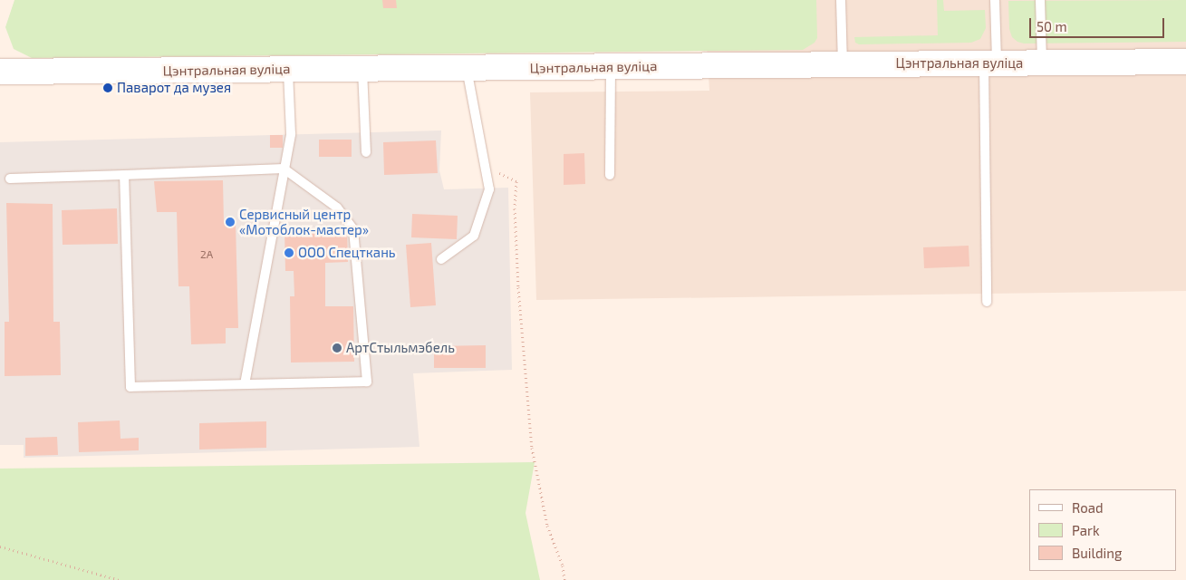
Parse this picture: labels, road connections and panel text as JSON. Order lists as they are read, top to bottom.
{
  "streets": {
    "main road": ["Цэнтральная вуліца"]
  },
  "places": [
    "Паварот да музея",
    "Сервисный центр «Мотоблок-мастер»",
    "ООО Спецткань",
    "АртСтыльмэбель"
  ],
  "house_numbers": ["2А"],
  "legend": ["Road", "Park", "Building"],
  "scale_bar": "50 m"
}
